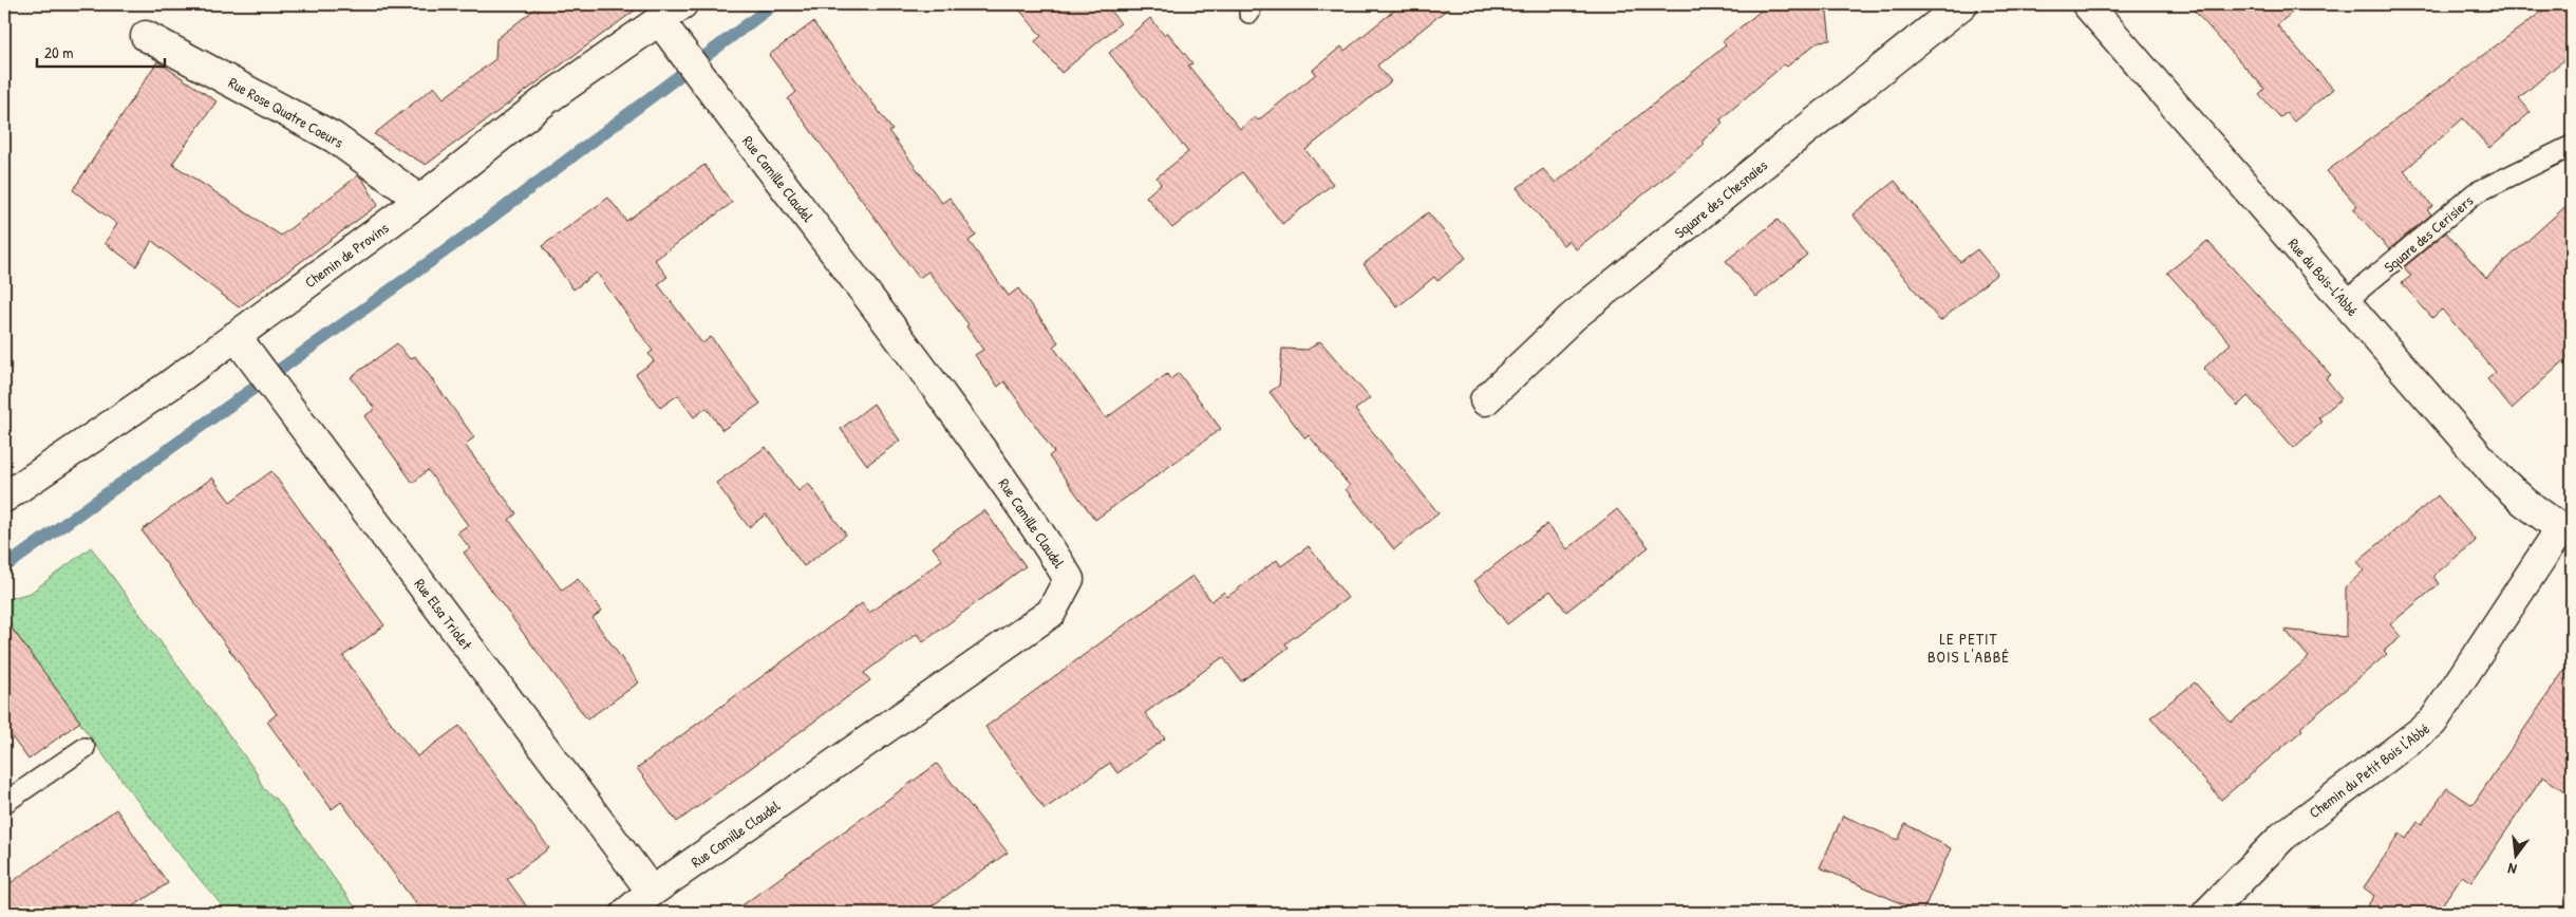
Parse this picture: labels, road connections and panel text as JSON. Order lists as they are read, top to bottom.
{
  "streets": {
    "street": [
      "Rue Rose Quatre Coeurs",
      "Rue Camille Claudel",
      "Square des Chesnaies",
      "Chemin de Provins",
      "Rue du Bois-l'Abbé",
      "Rue Elsa Triolet",
      "Chemin du Petit Bois l'Abbé"
    ],
    "lane": ["Square des Cerisiers"]
  },
  "crossings": [
    ["Rue Rose Quatre Coeurs", "Chemin de Provins"],
    ["Rue Camille Claudel", "Chemin de Provins"],
    ["Rue Camille Claudel", "Rue Elsa Triolet"],
    ["Square des Cerisiers", "Rue du Bois-l'Abbé"],
    ["Chemin de Provins", "Rue Elsa Triolet"],
    ["Rue du Bois-l'Abbé", "Chemin du Petit Bois l'Abbé"]
  ],
  "districts": ["LE PETIT BOIS L'ABBÉ"],
  "scale_bar": "20 m",
  "north": "bottom"
}
